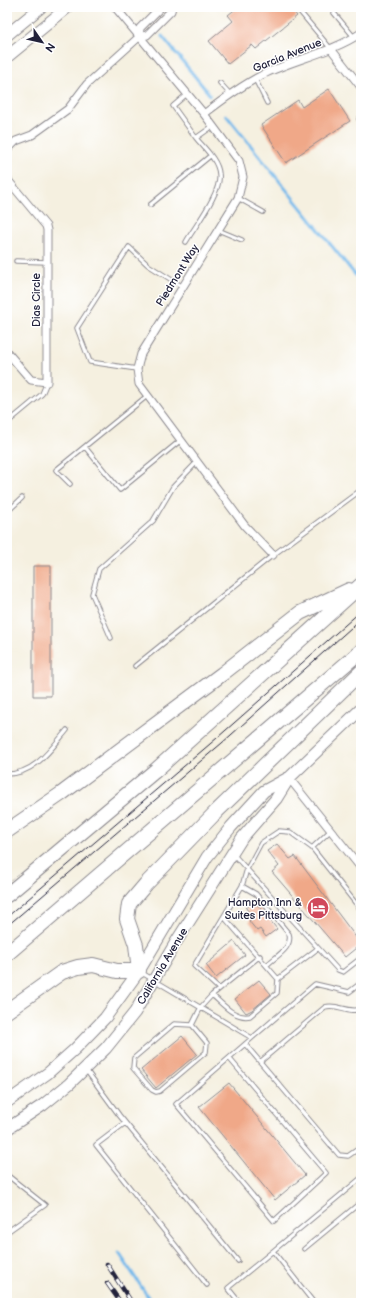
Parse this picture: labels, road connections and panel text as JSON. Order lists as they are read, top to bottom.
{
  "streets": {
    "main road": ["California Avenue"],
    "street": ["Garcia Avenue", "Piedmont Way", "Dias Circle"]
  },
  "crossings": [
    ["Garcia Avenue", "Piedmont Way"]
  ],
  "places": {
    "hotel": ["Hampton Inn & Suites Pittsburg"]
  },
  "north": "bottom right"
}
